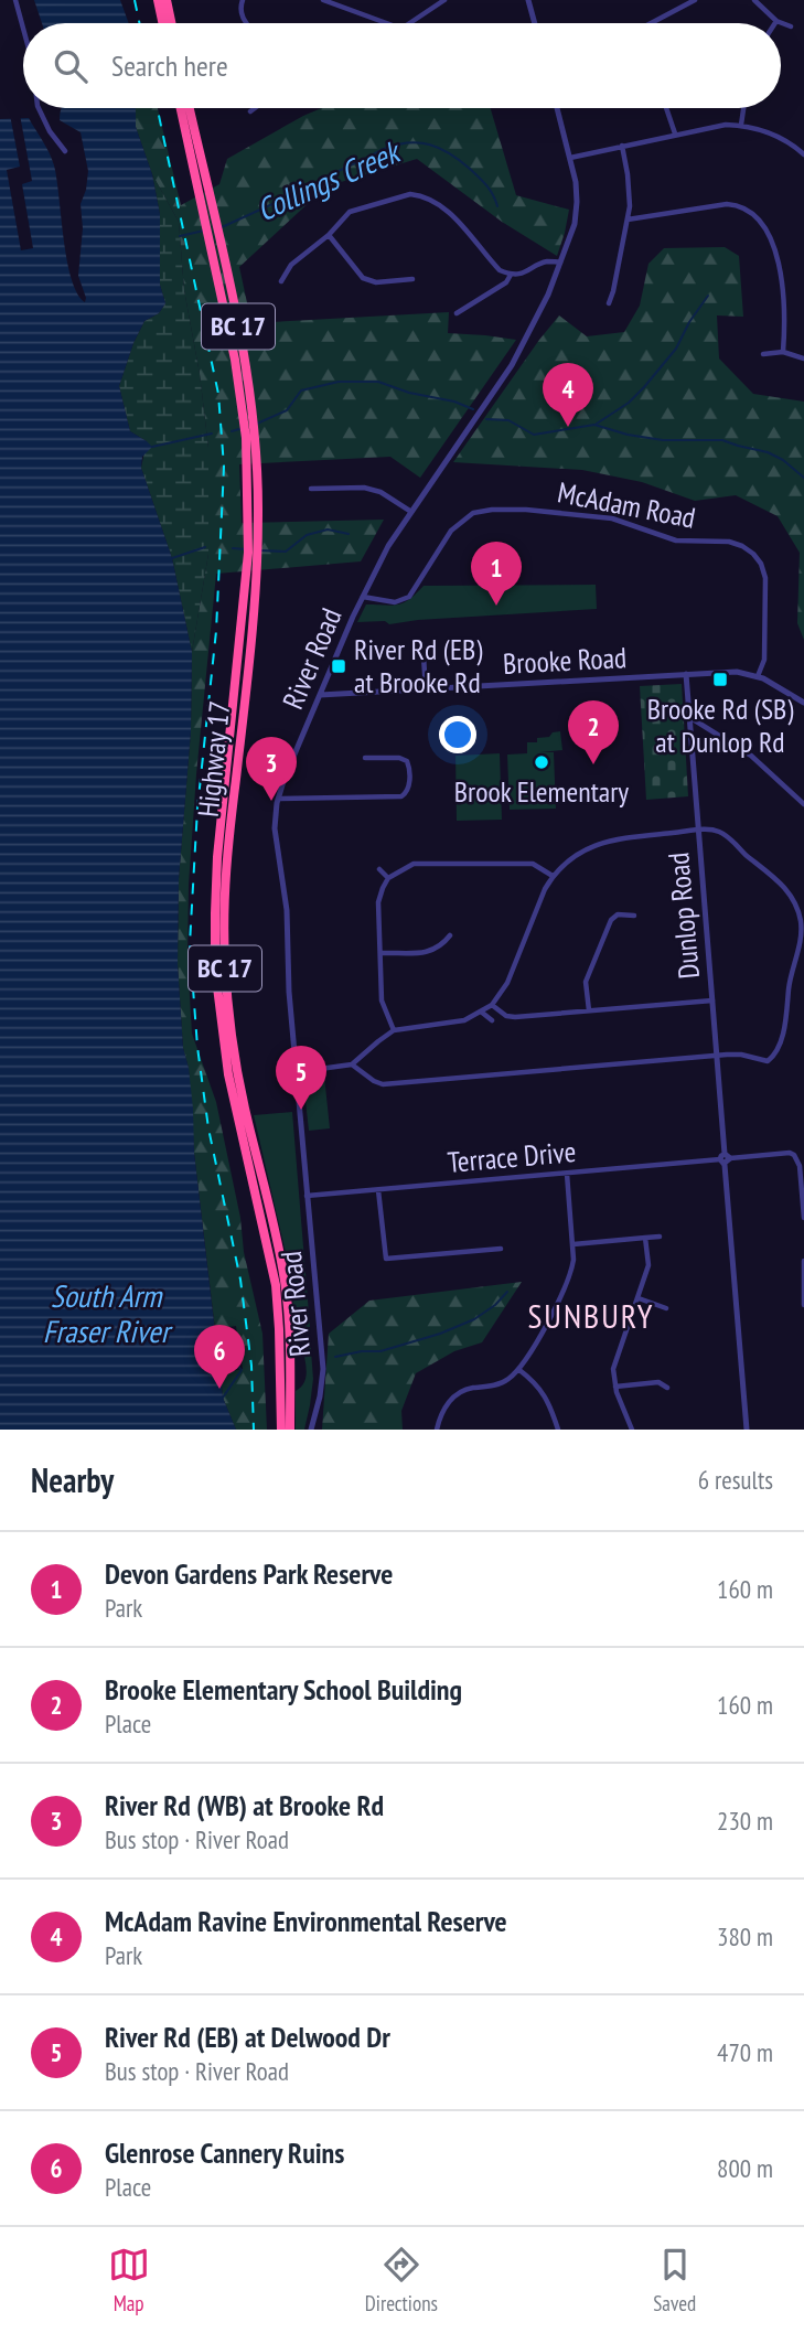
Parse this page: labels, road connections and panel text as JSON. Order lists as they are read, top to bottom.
{
  "streets": {
    "highway": ["BC 17", "Highway 17"],
    "street": [
      "McAdam Road",
      "River Road",
      "Brooke Road",
      "Dunlop Road",
      "Terrace Drive"
    ]
  },
  "crossings": [
    ["McAdam Road", "River Road"],
    ["McAdam Road", "Brooke Road"],
    ["River Road", "Brooke Road"],
    ["River Road", "Terrace Drive"],
    ["Brooke Road", "Dunlop Road"],
    ["Dunlop Road", "Terrace Drive"]
  ],
  "districts": ["SUNBURY"],
  "water": ["Collings Creek", "South Arm Fraser River"],
  "places": {
    "transit": ["River Rd (EB) at Brooke Rd", "Brooke Rd (SB) at Dunlop Rd"],
    "other": ["Brook Elementary"]
  },
  "page": {
    "search": "Search here",
    "pins": [
      "4",
      "1",
      "2",
      "3",
      "5",
      "6"
    ],
    "heading": ["Nearby", "6 results"],
    "list": [
      {
        "mark": "1",
        "name": "Devon Gardens Park Reserve",
        "note": "Park",
        "value": "160 m"
      },
      {
        "mark": "2",
        "name": "Brooke Elementary School Building",
        "note": "Place",
        "value": "160 m"
      },
      {
        "mark": "3",
        "name": "River Rd (WB) at Brooke Rd",
        "note": "Bus stop · River Road",
        "value": "230 m"
      },
      {
        "mark": "4",
        "name": "McAdam Ravine Environmental Reserve",
        "note": "Park",
        "value": "380 m"
      },
      {
        "mark": "5",
        "name": "River Rd (EB) at Delwood Dr",
        "note": "Bus stop · River Road",
        "value": "470 m"
      },
      {
        "mark": "6",
        "name": "Glenrose Cannery Ruins",
        "note": "Place",
        "value": "800 m"
      }
    ],
    "nav": ["Map", "Directions", "Saved"]
  }
}
